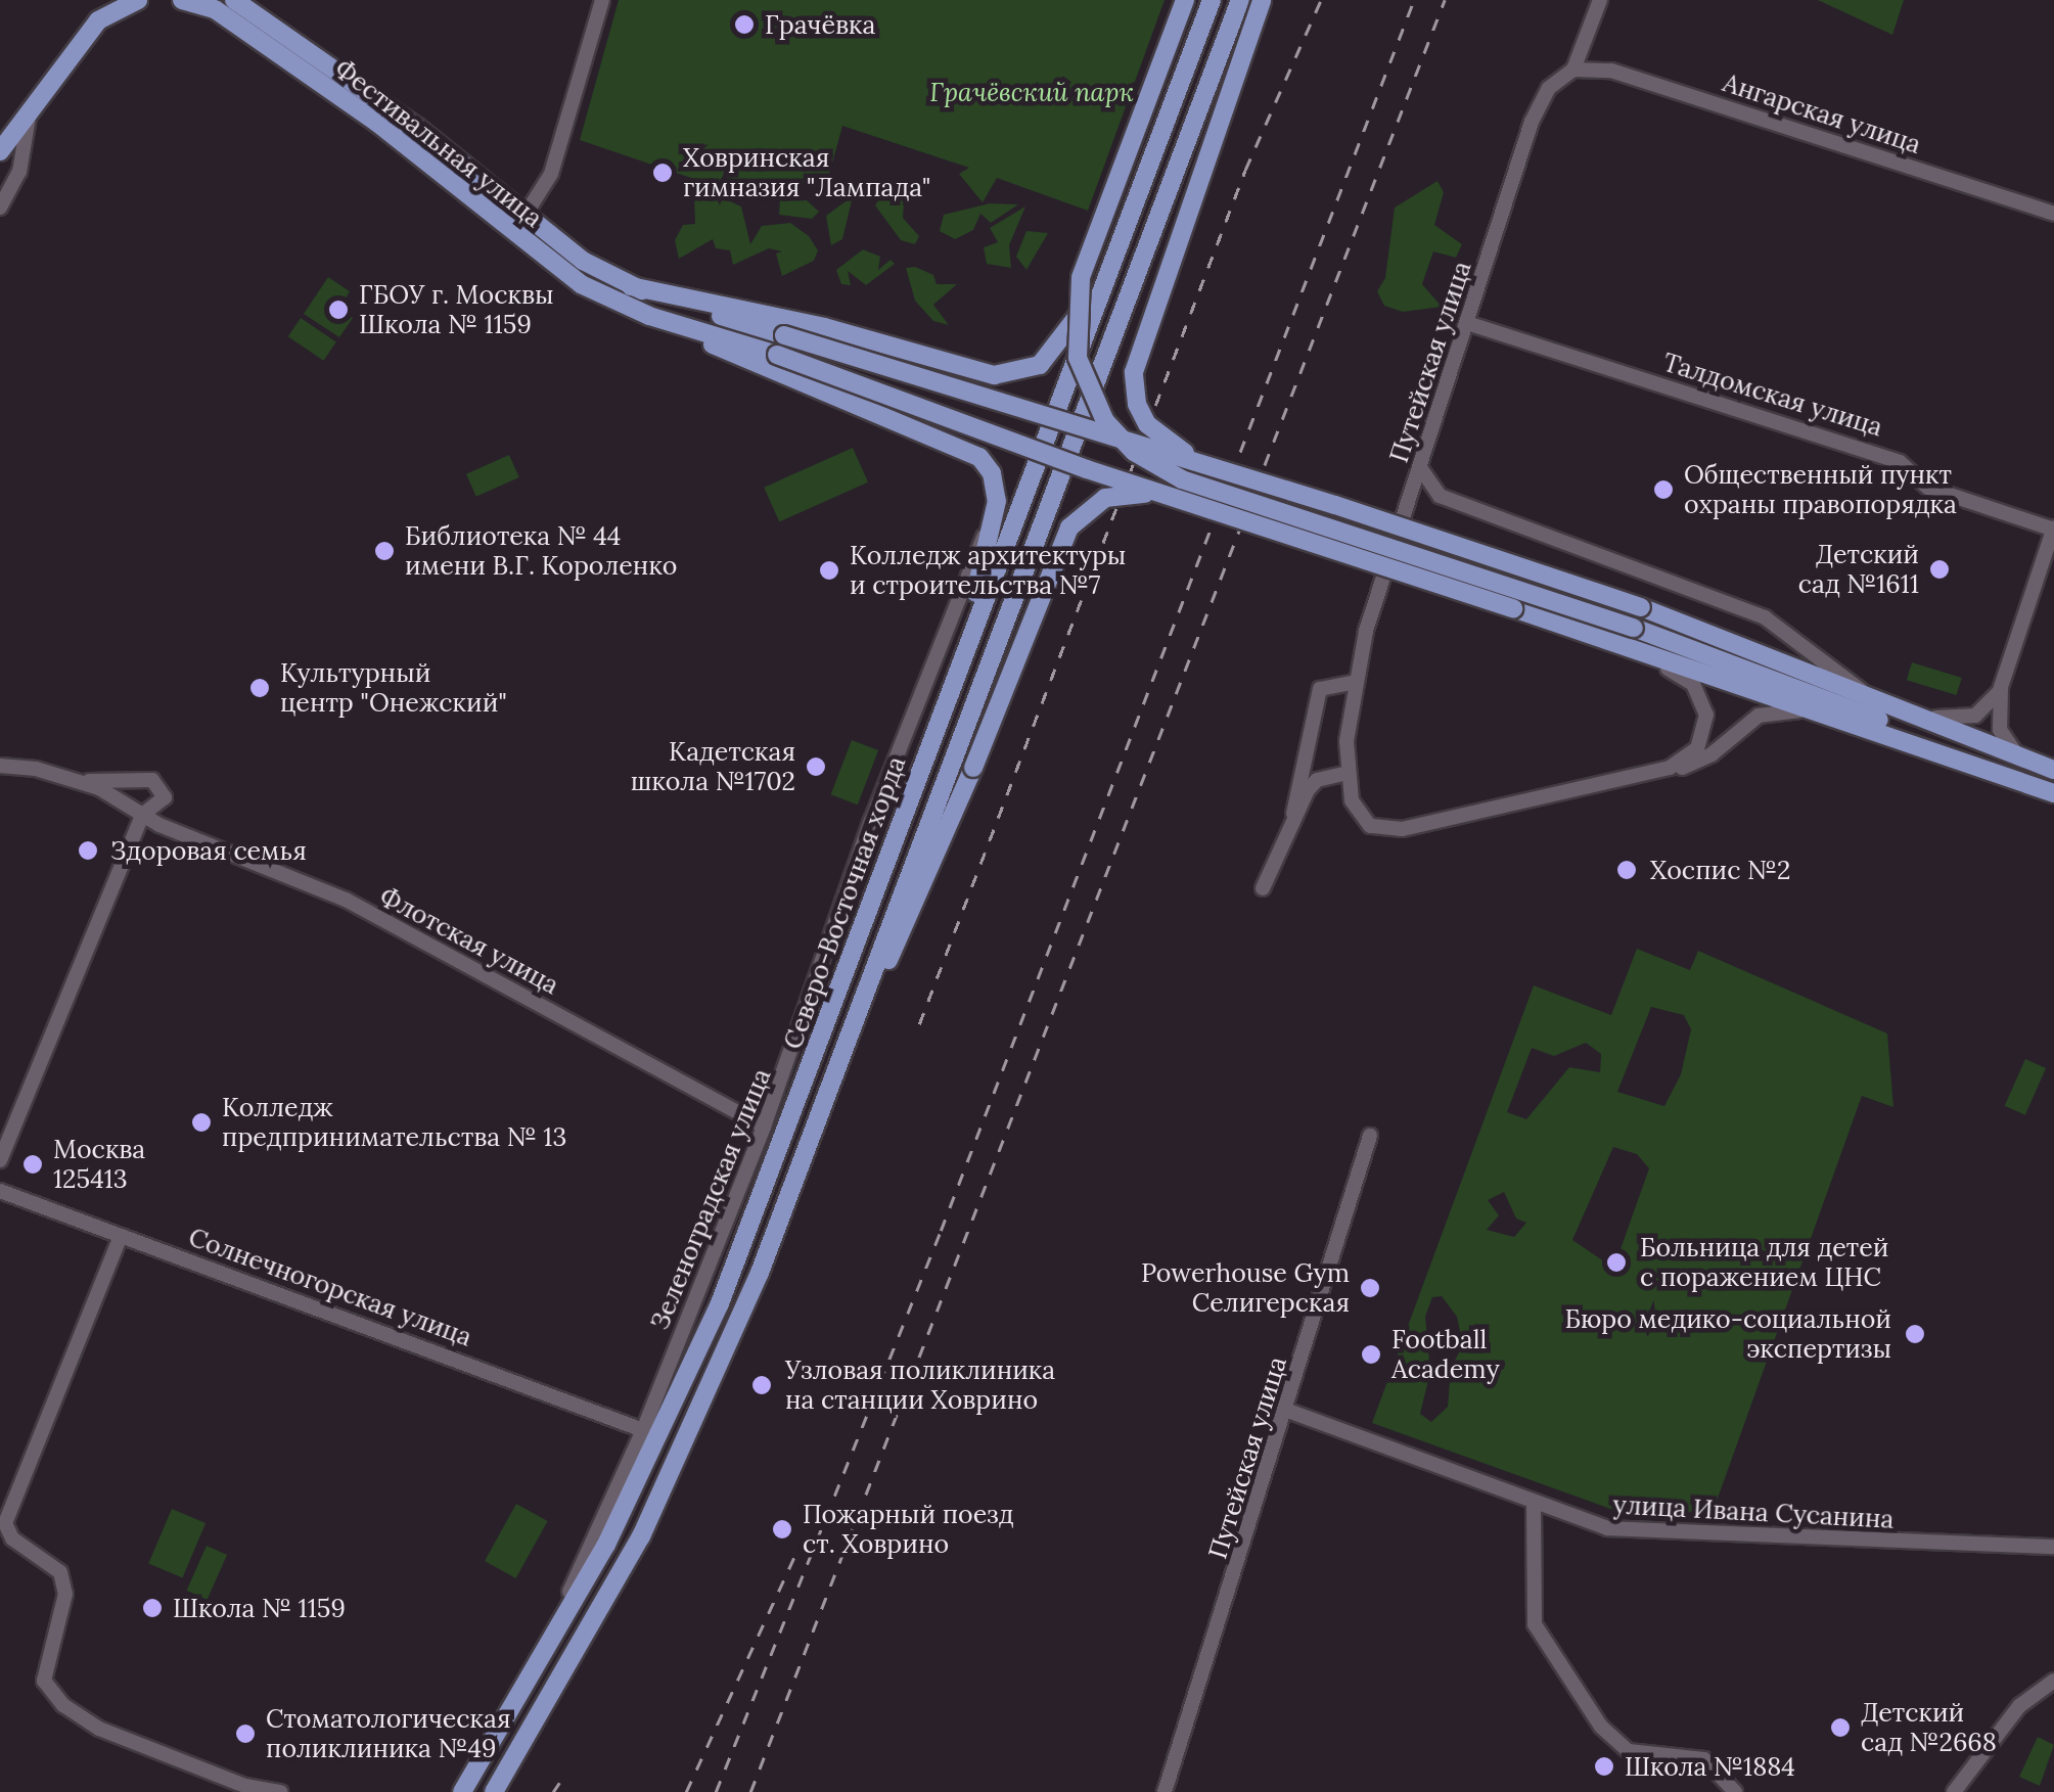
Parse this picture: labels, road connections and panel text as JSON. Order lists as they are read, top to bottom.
{
  "streets": {
    "main road": ["Фестивальная улица", "Северо-Восточная хорда"],
    "street": [
      "Ангарская улица",
      "Путейская улица",
      "Талдомская улица",
      "Флотская улица",
      "Зеленоградская улица",
      "Солнечногорская улица",
      "улица Ивана Сусанина"
    ]
  },
  "crossings": [
    ["Ангарская улица", "Путейская улица"],
    ["Путейская улица", "Талдомская улица"],
    ["Путейская улица", "улица Ивана Сусанина"],
    ["Северо-Восточная хорда", "Зеленоградская улица"],
    ["Флотская улица", "Зеленоградская улица"],
    ["Зеленоградская улица", "Солнечногорская улица"]
  ],
  "parks": ["Грачёвский парк"],
  "places": [
    "Грачёвка",
    "Ховринская гимназия \"Лампада\"",
    "ГБОУ г. Москвы Школа № 1159",
    "Общественный пункт охраны правопорядка",
    "Библиотека № 44 имени В.Г. Короленко",
    "Детский сад №1611",
    "Колледж архитектуры и строительства №7",
    "Культурный центр \"Онежский\"",
    "Кадетская школа №1702",
    "Здоровая семья",
    "Хоспис №2",
    "Колледж предпринимательства № 13",
    "Москва 125413",
    "Больница для детей с поражением ЦНС",
    "Powerhouse Gym Селигерская",
    "Бюро медико-социальной экспертизы",
    "Football Academy",
    "Узловая поликлиника на станции Ховрино",
    "Пожарный поезд ст. Ховрино",
    "Школа № 1159",
    "Детский сад №2668",
    "Стоматологическая поликлиника №49",
    "Школа №1884"
  ]
}
